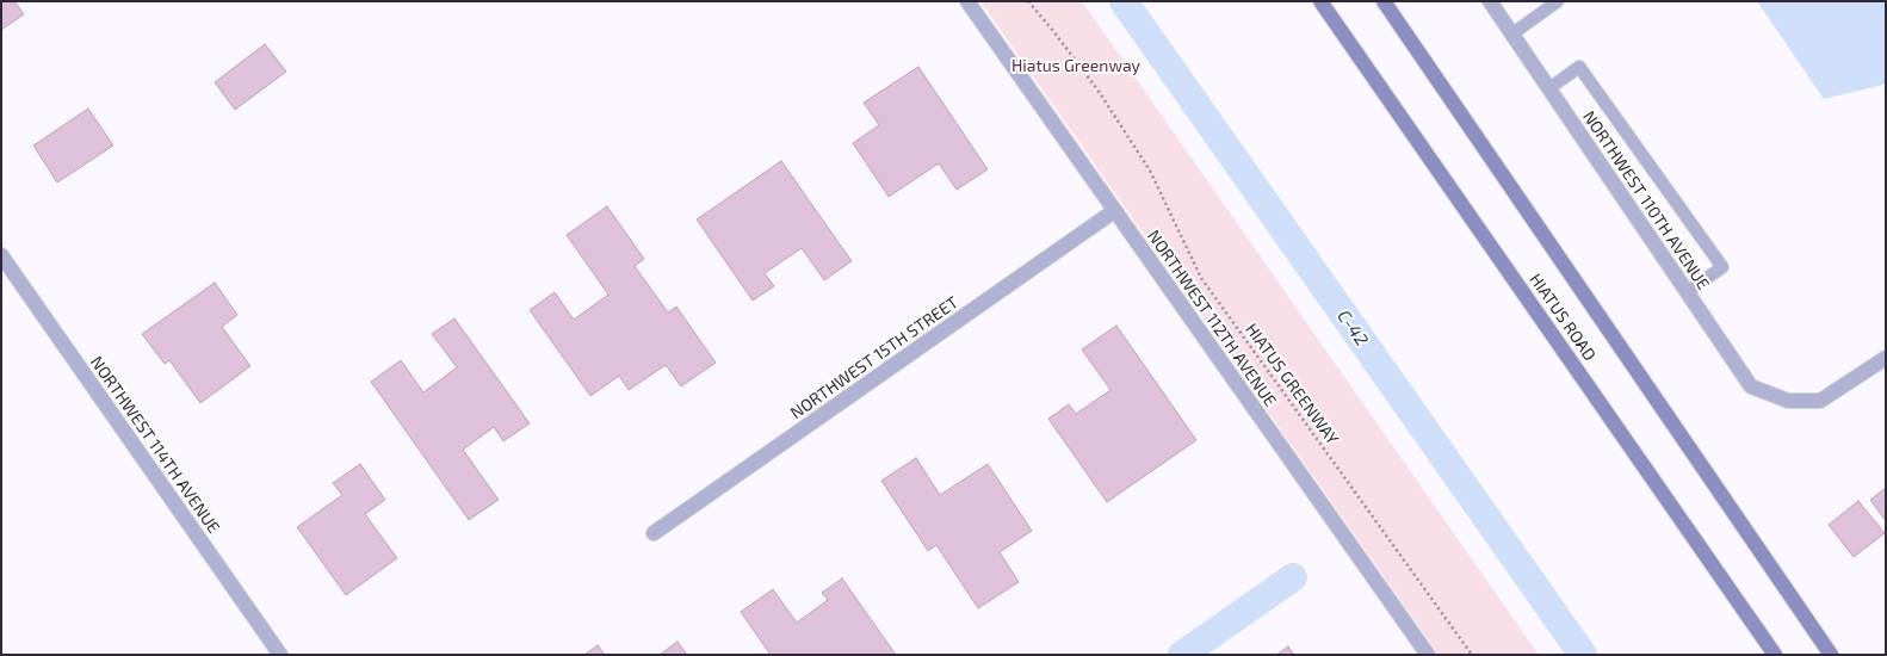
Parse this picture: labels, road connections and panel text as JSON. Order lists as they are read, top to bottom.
{
  "streets": {
    "main road": ["HIATUS ROAD"],
    "street": [
      "NORTHWEST 110TH AVENUE",
      "NORTHWEST 112TH AVENUE",
      "NORTHWEST 15TH STREET",
      "NORTHWEST 114TH AVENUE"
    ],
    "path": ["HIATUS GREENWAY"]
  },
  "crossings": [
    ["NORTHWEST 112TH AVENUE", "NORTHWEST 15TH STREET"]
  ],
  "water": ["C-42"],
  "parks": ["Hiatus Greenway"]
}
